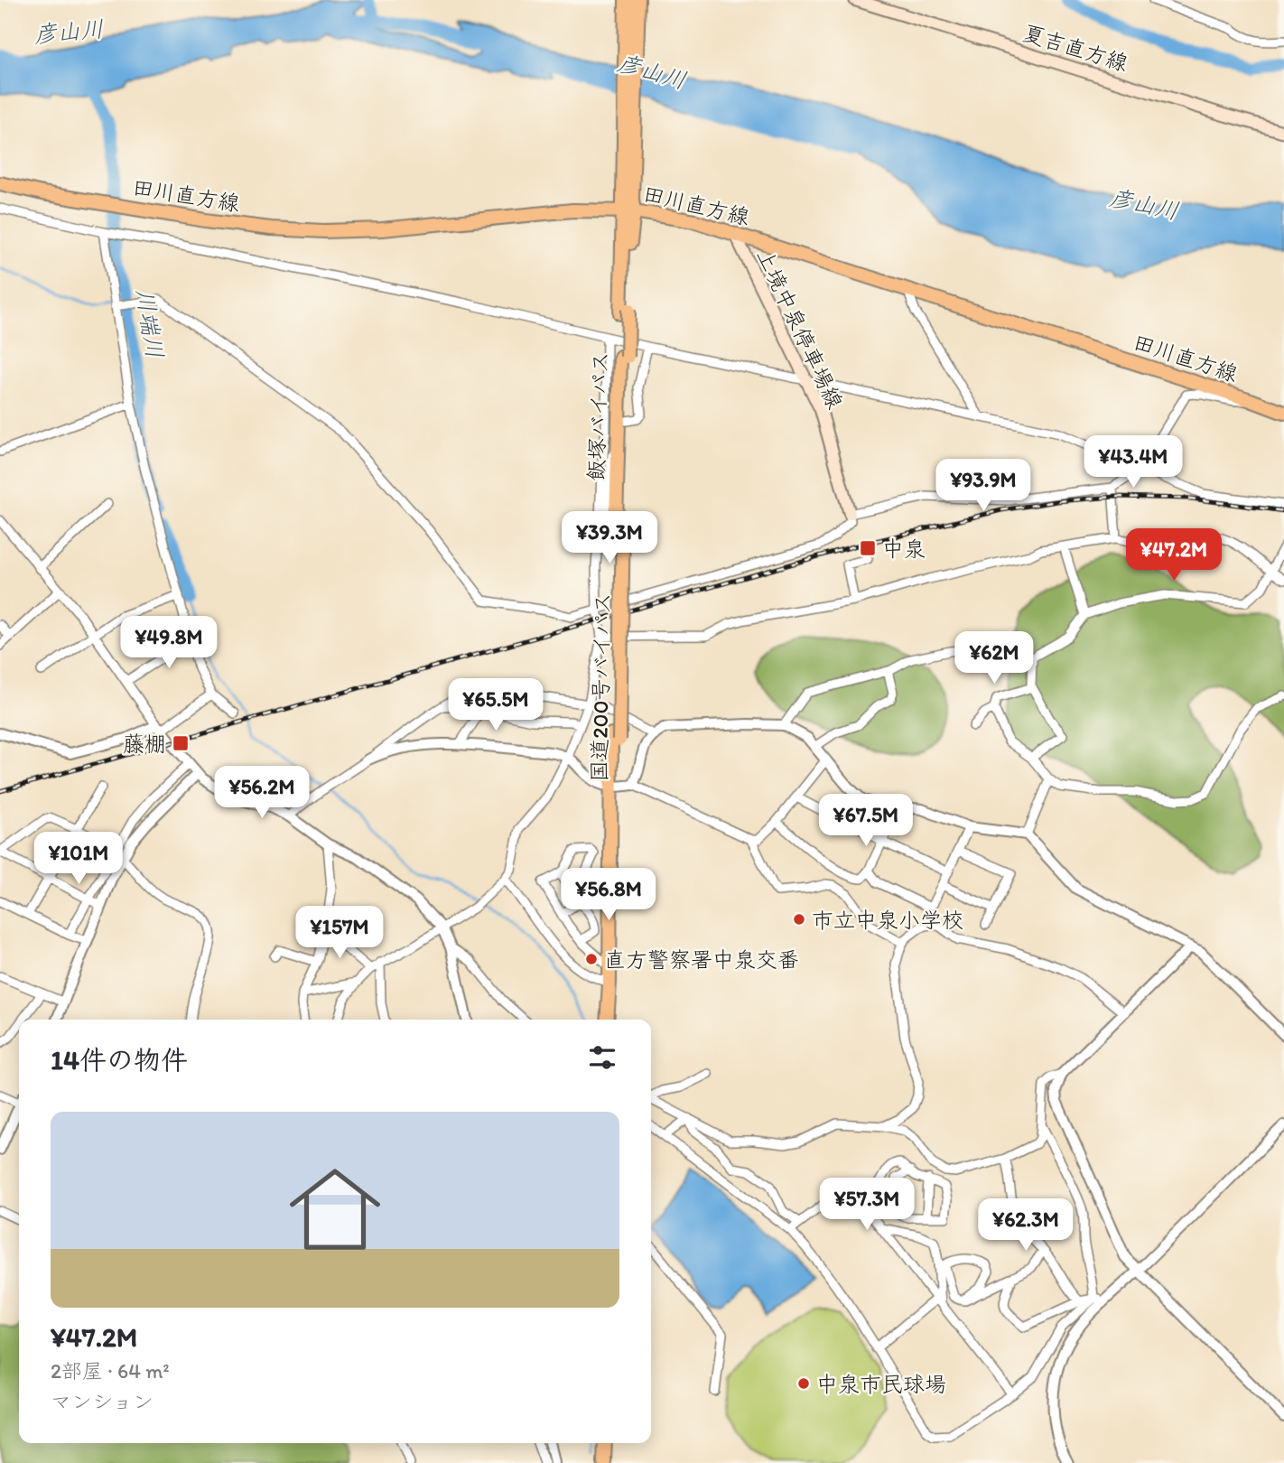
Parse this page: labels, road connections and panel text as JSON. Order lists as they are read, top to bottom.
{
  "streets": {
    "main road": [
      "夏吉直方線",
      "田川直方線",
      "上境中泉停車場線",
      "飯塚バイパス",
      "国道200号バイパス"
    ]
  },
  "crossings": [
    ["田川直方線", "上境中泉停車場線"],
    ["田川直方線", "国道200号バイパス"],
    ["飯塚バイパス", "国道200号バイパス"]
  ],
  "water": ["彦山川", "川端川"],
  "places": {
    "transit": ["中泉", "藤棚"],
    "other": ["市立中泉小学校", "直方警察署中泉交番", "中泉市民球場"]
  },
  "page": {
    "price": [
      "¥43.4M",
      "¥93.9M",
      "¥39.3M",
      "¥47.2M",
      "¥49.8M",
      "¥62M",
      "¥65.5M",
      "¥56.2M",
      "¥67.5M",
      "¥101M",
      "¥56.8M",
      "¥157M",
      "¥57.3M",
      "¥62.3M"
    ],
    "heading": "14件の物件",
    "list": [
      {
        "name": "¥47.2M",
        "note": "2部屋 · 64 m² · マンション"
      }
    ]
  }
}
